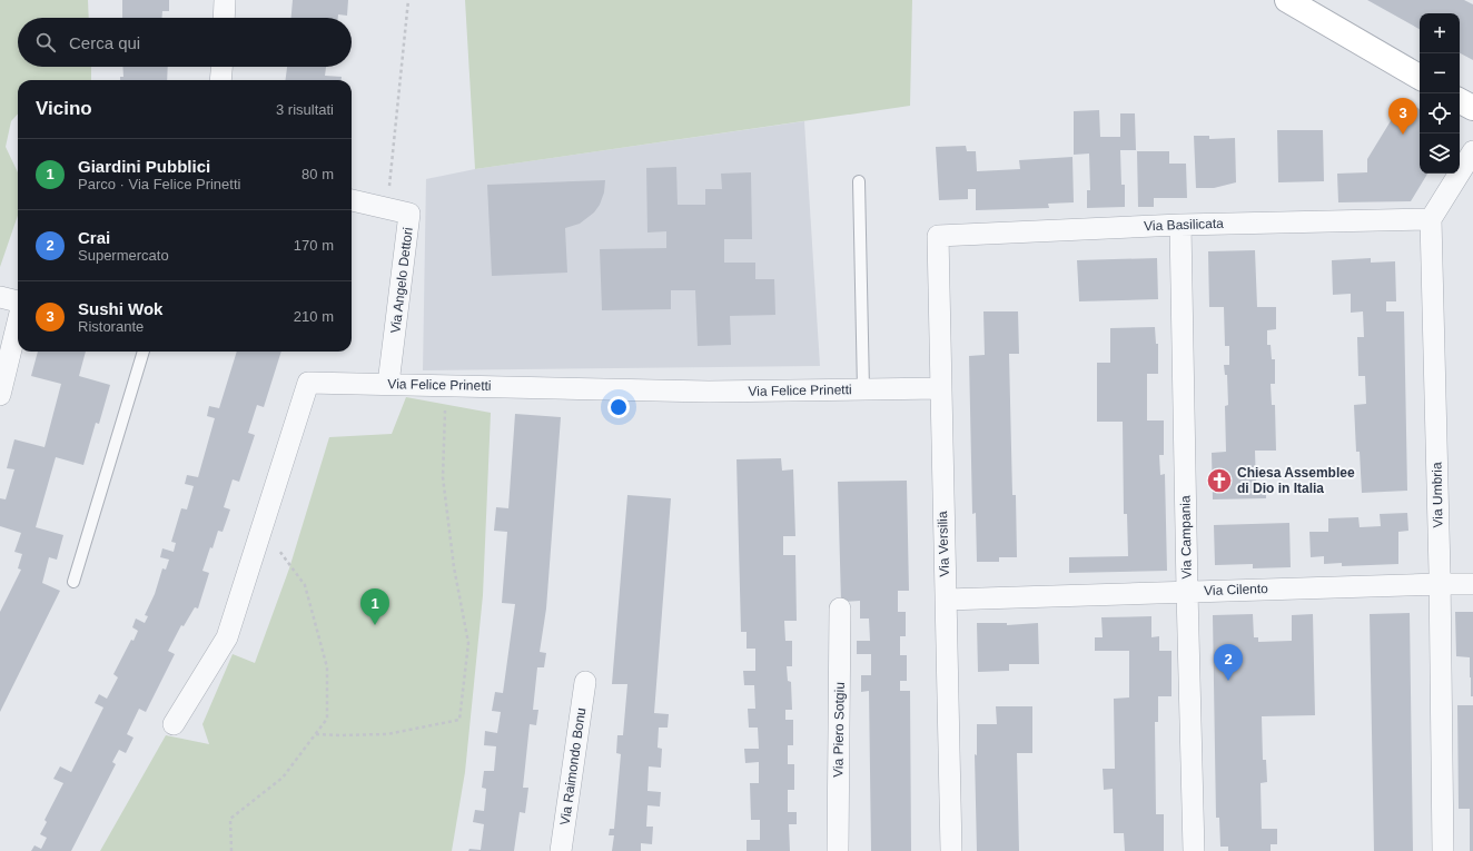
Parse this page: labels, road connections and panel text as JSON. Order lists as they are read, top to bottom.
{
  "streets": {
    "street": [
      "Via Basilicata",
      "Via Angelo Dettori",
      "Via Felice Prinetti",
      "Via Umbria",
      "Via Campania",
      "Via Versilia",
      "Via Cilento",
      "Via Piero Sotgiu",
      "Via Raimondo Bonu"
    ]
  },
  "crossings": [
    ["Via Basilicata", "Via Umbria"],
    ["Via Basilicata", "Via Campania"],
    ["Via Basilicata", "Via Versilia"],
    ["Via Angelo Dettori", "Via Felice Prinetti"],
    ["Via Felice Prinetti", "Via Versilia"],
    ["Via Umbria", "Via Cilento"],
    ["Via Campania", "Via Cilento"],
    ["Via Versilia", "Via Cilento"]
  ],
  "places": {
    "church": ["Chiesa Assemblee di Dio in Italia"]
  },
  "page": {
    "map_buttons": ["+", "−"],
    "search": "Cerca qui",
    "heading": ["Vicino", "3 risultati"],
    "pins": ["3", "1", "2"],
    "list": [
      {
        "mark": "1",
        "name": "Giardini Pubblici",
        "note": "Parco · Via Felice Prinetti",
        "value": "80 m"
      },
      {
        "mark": "2",
        "name": "Crai",
        "note": "Supermercato",
        "value": "170 m"
      },
      {
        "mark": "3",
        "name": "Sushi Wok",
        "note": "Ristorante",
        "value": "210 m"
      }
    ]
  }
}
